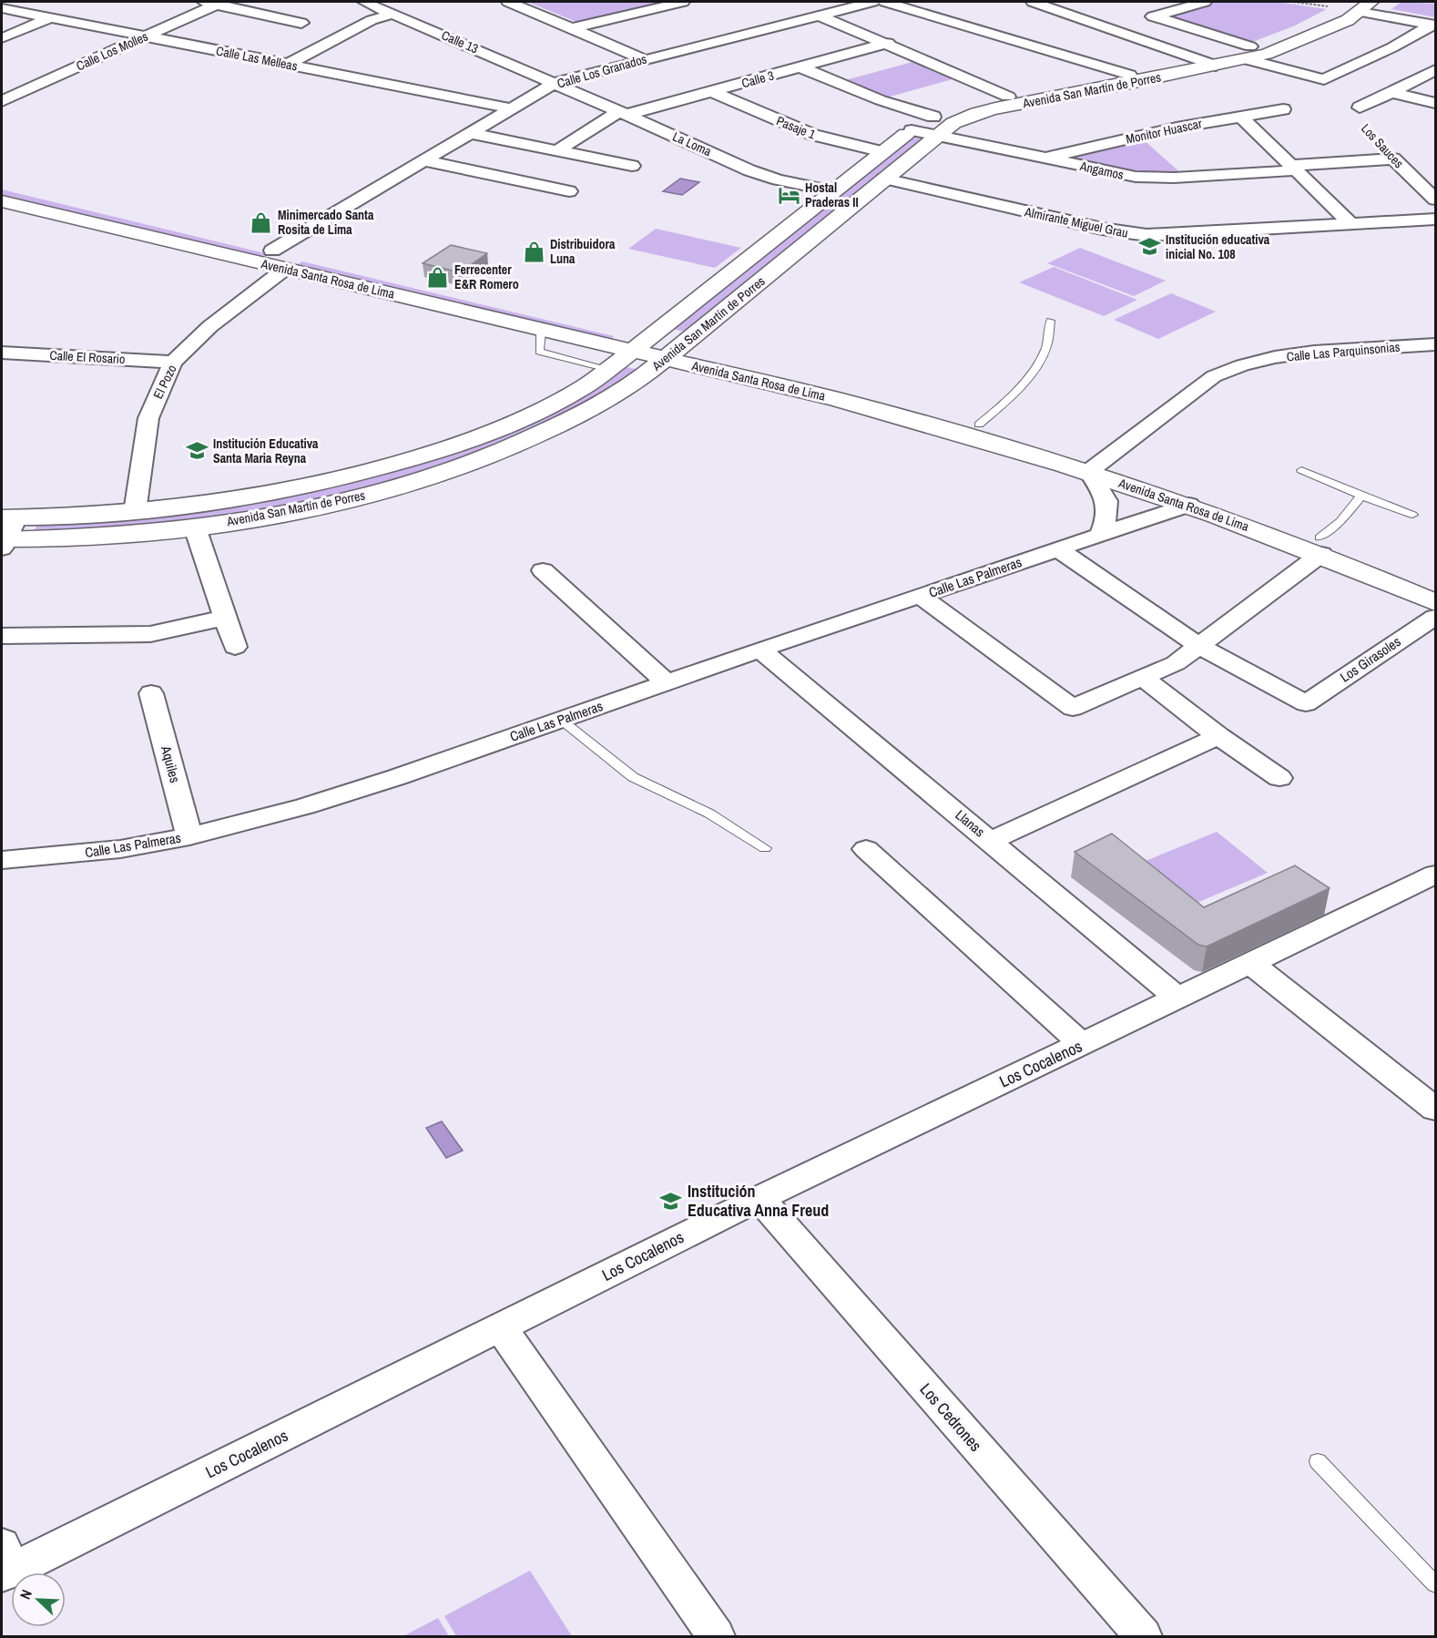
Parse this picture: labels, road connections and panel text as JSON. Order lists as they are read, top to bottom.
{
  "streets": {
    "main road": ["Avenida San Martín de Porres", "Avenida Santa Rosa de Lima"],
    "street": [
      "Calle 13",
      "Calle Los Molles",
      "Calle Las Melleas",
      "Calle Los Granados",
      "Calle 3",
      "Pasaje 1",
      "Monitor Huascar",
      "La Loma",
      "Los Sauces",
      "Angamos",
      "Almirante Miguel Grau",
      "Calle Las Parquinsonias",
      "Calle El Rosario",
      "El Pozo",
      "Calle Las Palmeras",
      "Los Girasoles",
      "Aquiles",
      "Llanas",
      "Los Cocalenos",
      "Los Cedrones"
    ]
  },
  "crossings": [
    ["Calle 13", "Calle Los Granados"],
    ["Calle 13", "La Loma"],
    ["Calle Los Molles", "Calle Las Melleas"],
    ["Calle Las Melleas", "Calle Los Granados"],
    ["Calle Los Granados", "La Loma"],
    ["Calle Los Granados", "Avenida Santa Rosa de Lima"],
    ["Calle 3", "Pasaje 1"],
    ["Calle 3", "La Loma"],
    ["Avenida San Martín de Porres", "Pasaje 1"],
    ["Avenida San Martín de Porres", "La Loma"],
    ["Avenida San Martín de Porres", "Angamos"],
    ["Avenida San Martín de Porres", "Almirante Miguel Grau"],
    ["Avenida San Martín de Porres", "Avenida Santa Rosa de Lima"],
    ["Avenida San Martín de Porres", "El Pozo"],
    ["Monitor Huascar", "Angamos"],
    ["Los Sauces", "Angamos"],
    ["Avenida Santa Rosa de Lima", "Calle Las Parquinsonias"],
    ["Avenida Santa Rosa de Lima", "El Pozo"],
    ["Avenida Santa Rosa de Lima", "Calle Las Palmeras"],
    ["Calle El Rosario", "El Pozo"],
    ["Calle Las Palmeras", "Aquiles"],
    ["Calle Las Palmeras", "Llanas"],
    ["Llanas", "Los Cocalenos"],
    ["Los Cocalenos", "Los Cedrones"]
  ],
  "places": {
    "hotel": ["Hostal Praderas II"],
    "shop": ["Minimercado Santa Rosita de Lima", "Distribuidora Luna", "Ferrecenter E&R Romero"],
    "school or university": ["Institución educativa inicial No. 108", "Institución Educativa Santa Maria Reyna", "Institución Educativa Anna Freud"]
  },
  "north": "top left"
}
